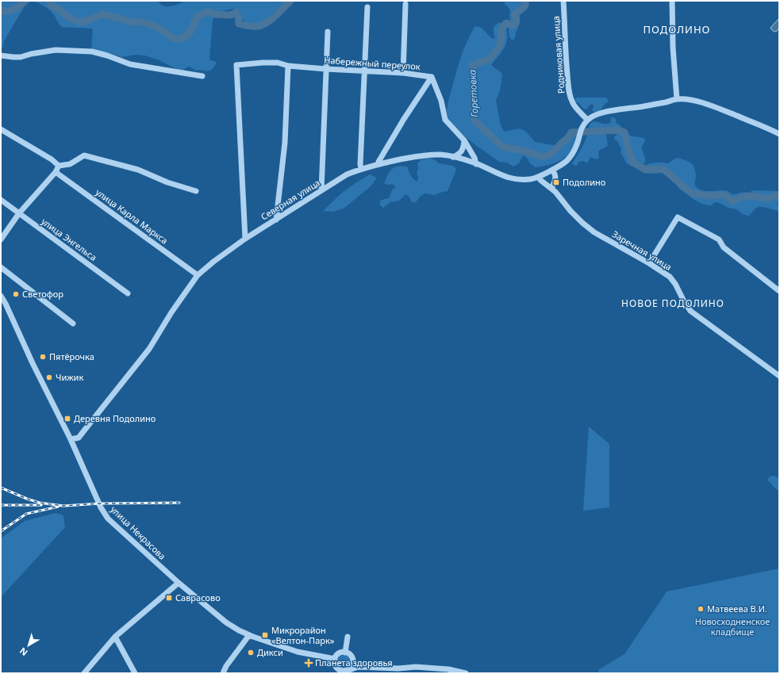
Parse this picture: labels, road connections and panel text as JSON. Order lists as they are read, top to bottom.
{
  "streets": {
    "street": [
      "Родниковая улица",
      "Набережный переулок",
      "Северная улица",
      "улица Карла Маркса",
      "улица Энгельса",
      "Заречная улица",
      "улица Некрасова"
    ]
  },
  "crossings": [
    ["Родниковая улица", "Северная улица"],
    ["Набережный переулок", "Северная улица"],
    ["Северная улица", "улица Карла Маркса"],
    ["Северная улица", "Заречная улица"],
    ["Северная улица", "улица Некрасова"]
  ],
  "districts": ["ПОДОЛИНО", "НОВОЕ ПОДОЛИНО"],
  "water": ["Горетовка"],
  "parks": ["Новосходненское кладбище"],
  "places": {
    "transit": [
      "Подолино",
      "Деревня Подолино",
      "Саврасово",
      "Микрорайон «Велтон-Парк»"
    ],
    "other": [
      "Светофор",
      "Пятёрочка",
      "Чижик",
      "Матвеева В.И.",
      "Дикси"
    ],
    "health": ["Планета здоровья"]
  },
  "north": "bottom left"
}
